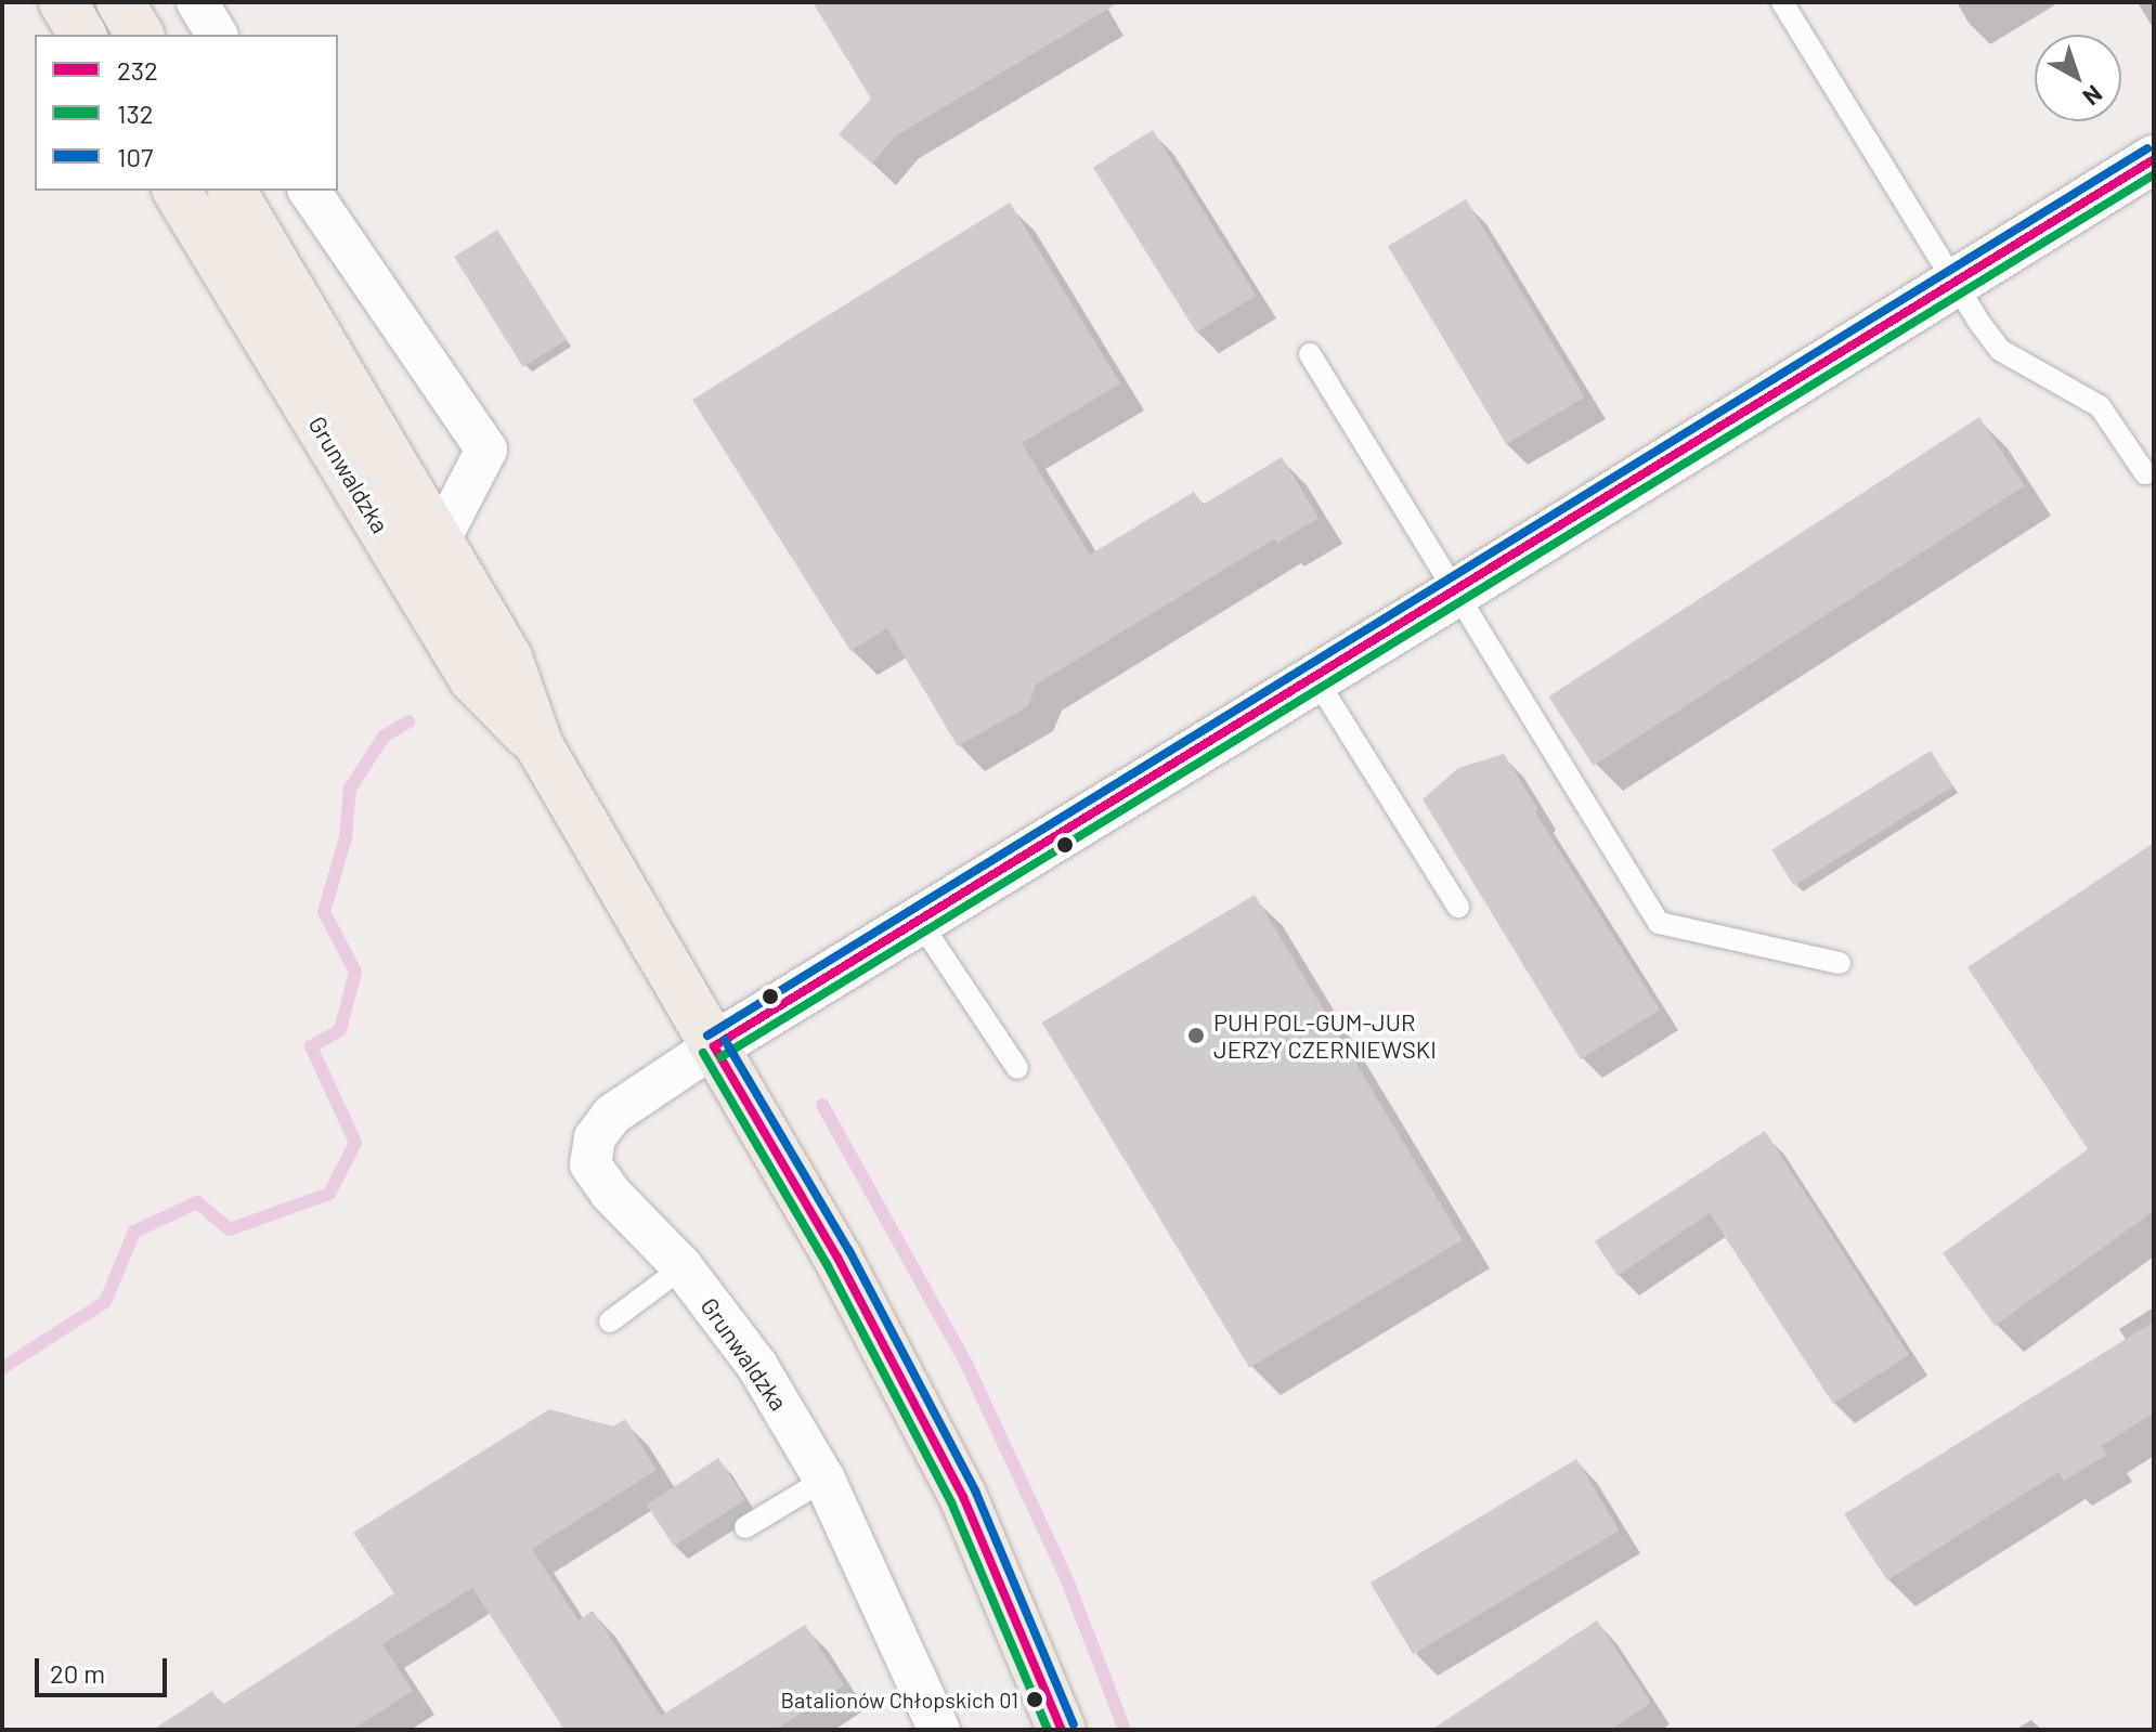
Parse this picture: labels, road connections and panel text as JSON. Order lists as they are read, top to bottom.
{
  "streets": {
    "main road": ["Grunwaldzka"]
  },
  "places": ["PUH POL-GUM-JUR JERZY CZERNIEWSKI", "Batalionów Chłopskich 01"],
  "lines": ["transit line 107", "transit line 232", "transit line 132"],
  "legend": ["232", "132", "107"],
  "scale_bar": "20 m",
  "north": "bottom right"
}
